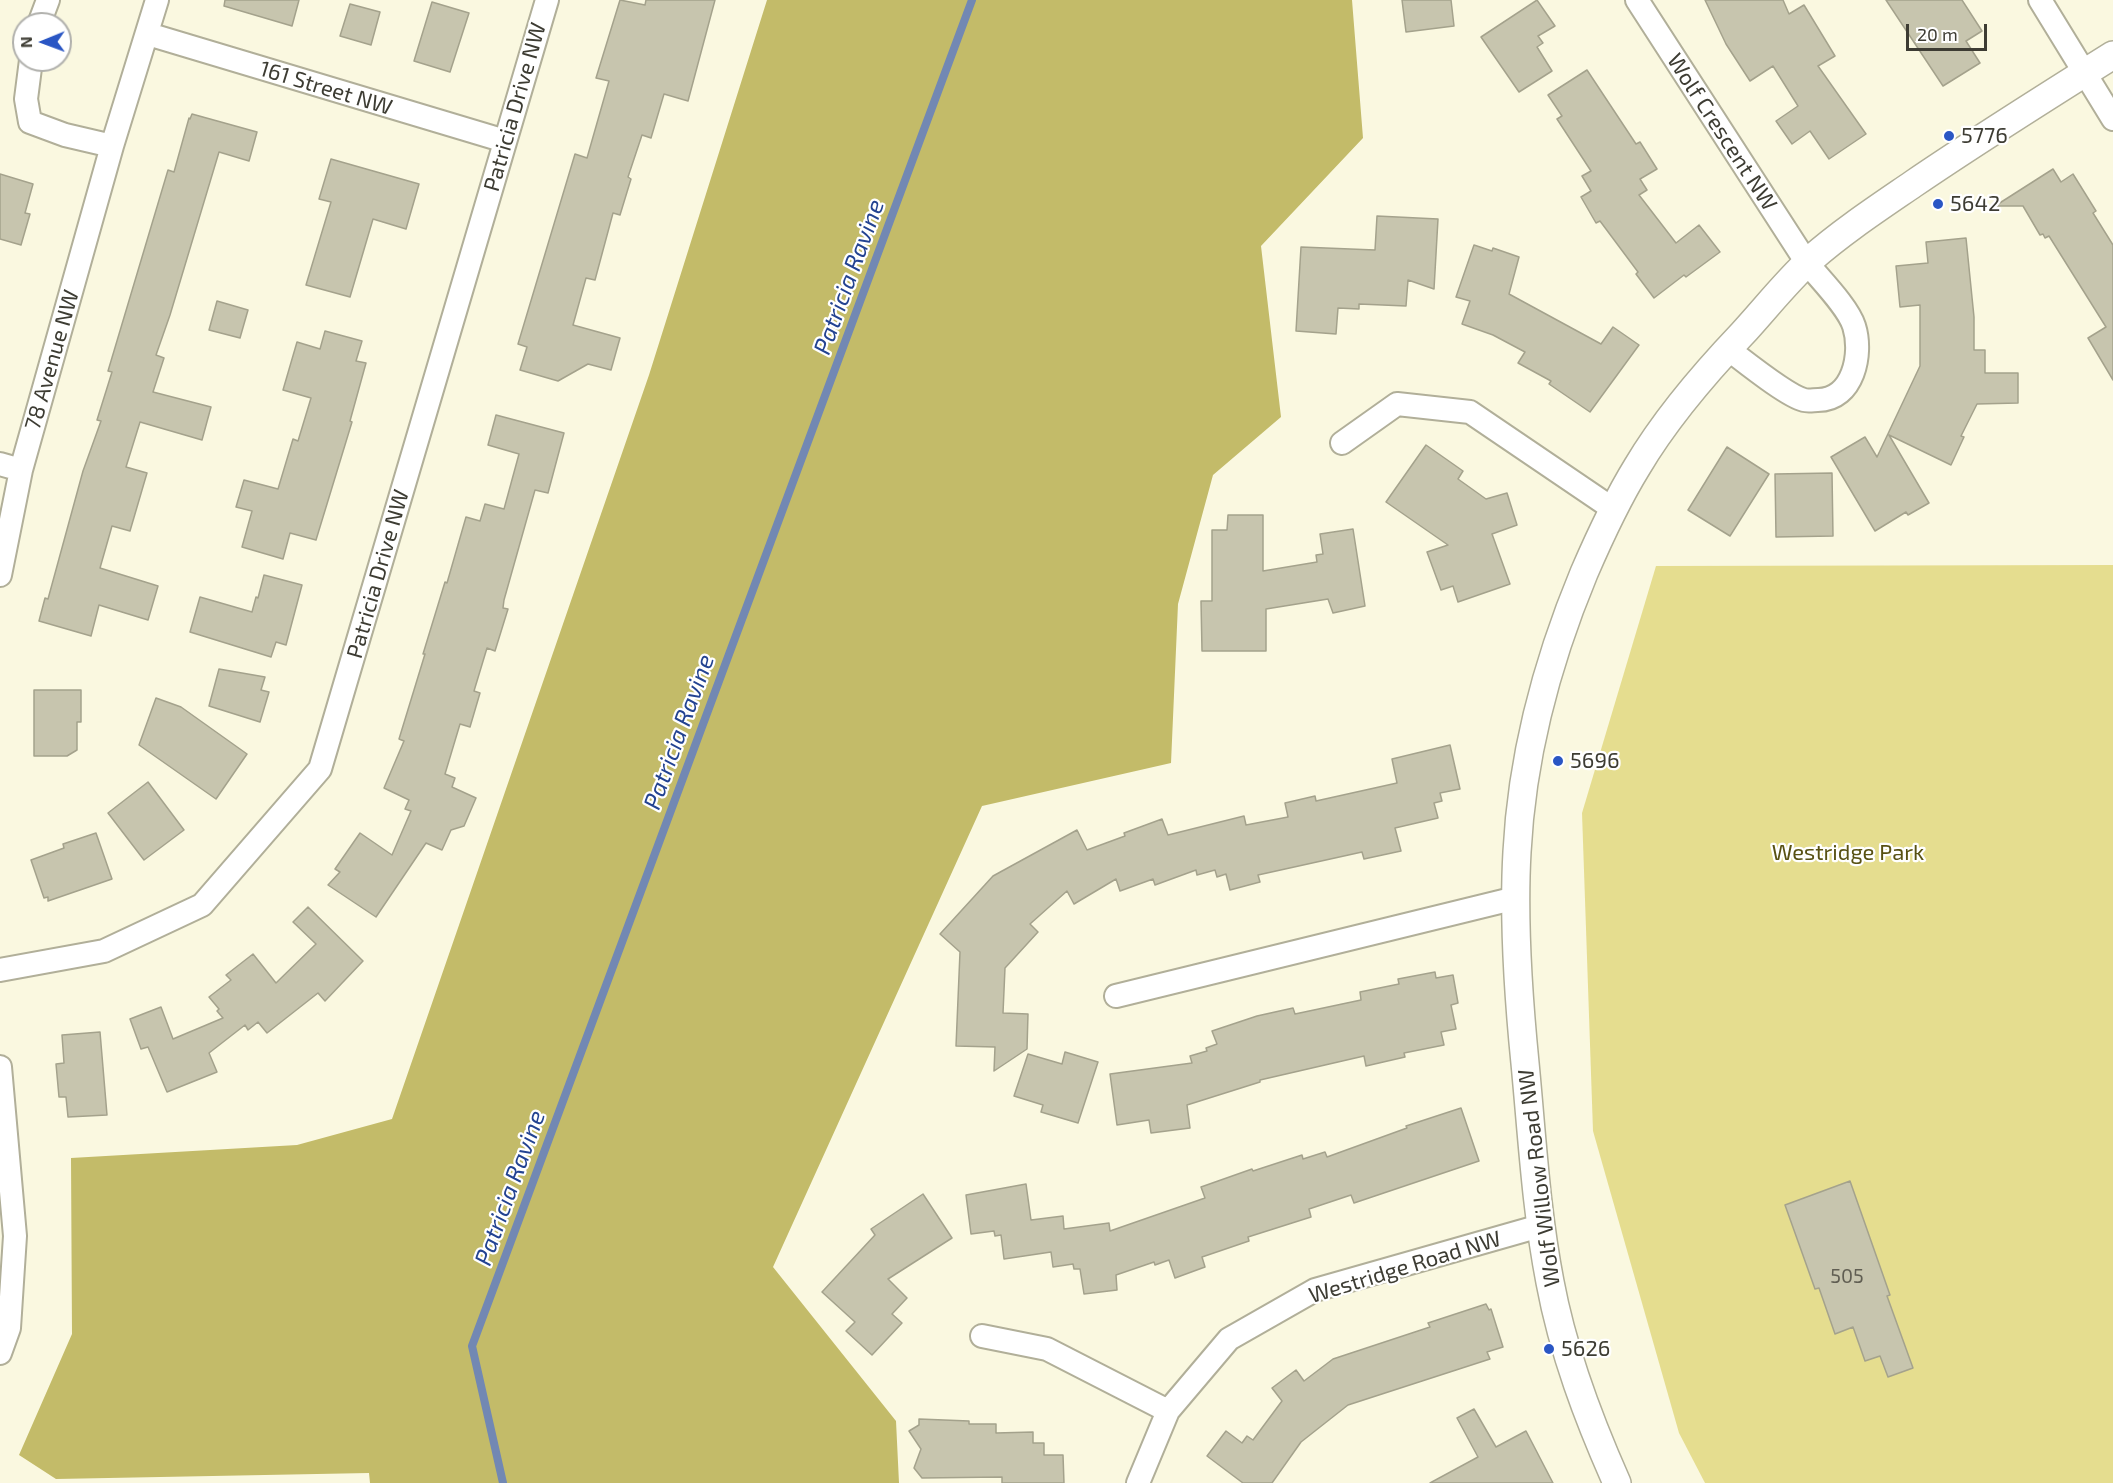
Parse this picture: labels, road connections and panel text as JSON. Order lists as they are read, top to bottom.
{
  "streets": {
    "street": [
      "161 Street NW",
      "Patricia Drive NW",
      "Wolf Crescent NW",
      "78 Avenue NW",
      "Wolf Willow Road NW",
      "Westridge Road NW"
    ]
  },
  "crossings": [
    ["161 Street NW", "Patricia Drive NW"],
    ["161 Street NW", "78 Avenue NW"],
    ["Wolf Crescent NW", "Wolf Willow Road NW"],
    ["Wolf Willow Road NW", "Westridge Road NW"]
  ],
  "water": ["Patricia Ravine"],
  "parks": ["Westridge Park"],
  "places": [
    "5776",
    "5642",
    "5696",
    "5626"
  ],
  "house_numbers": ["505"],
  "scale_bar": "20 m",
  "north": "left"
}
